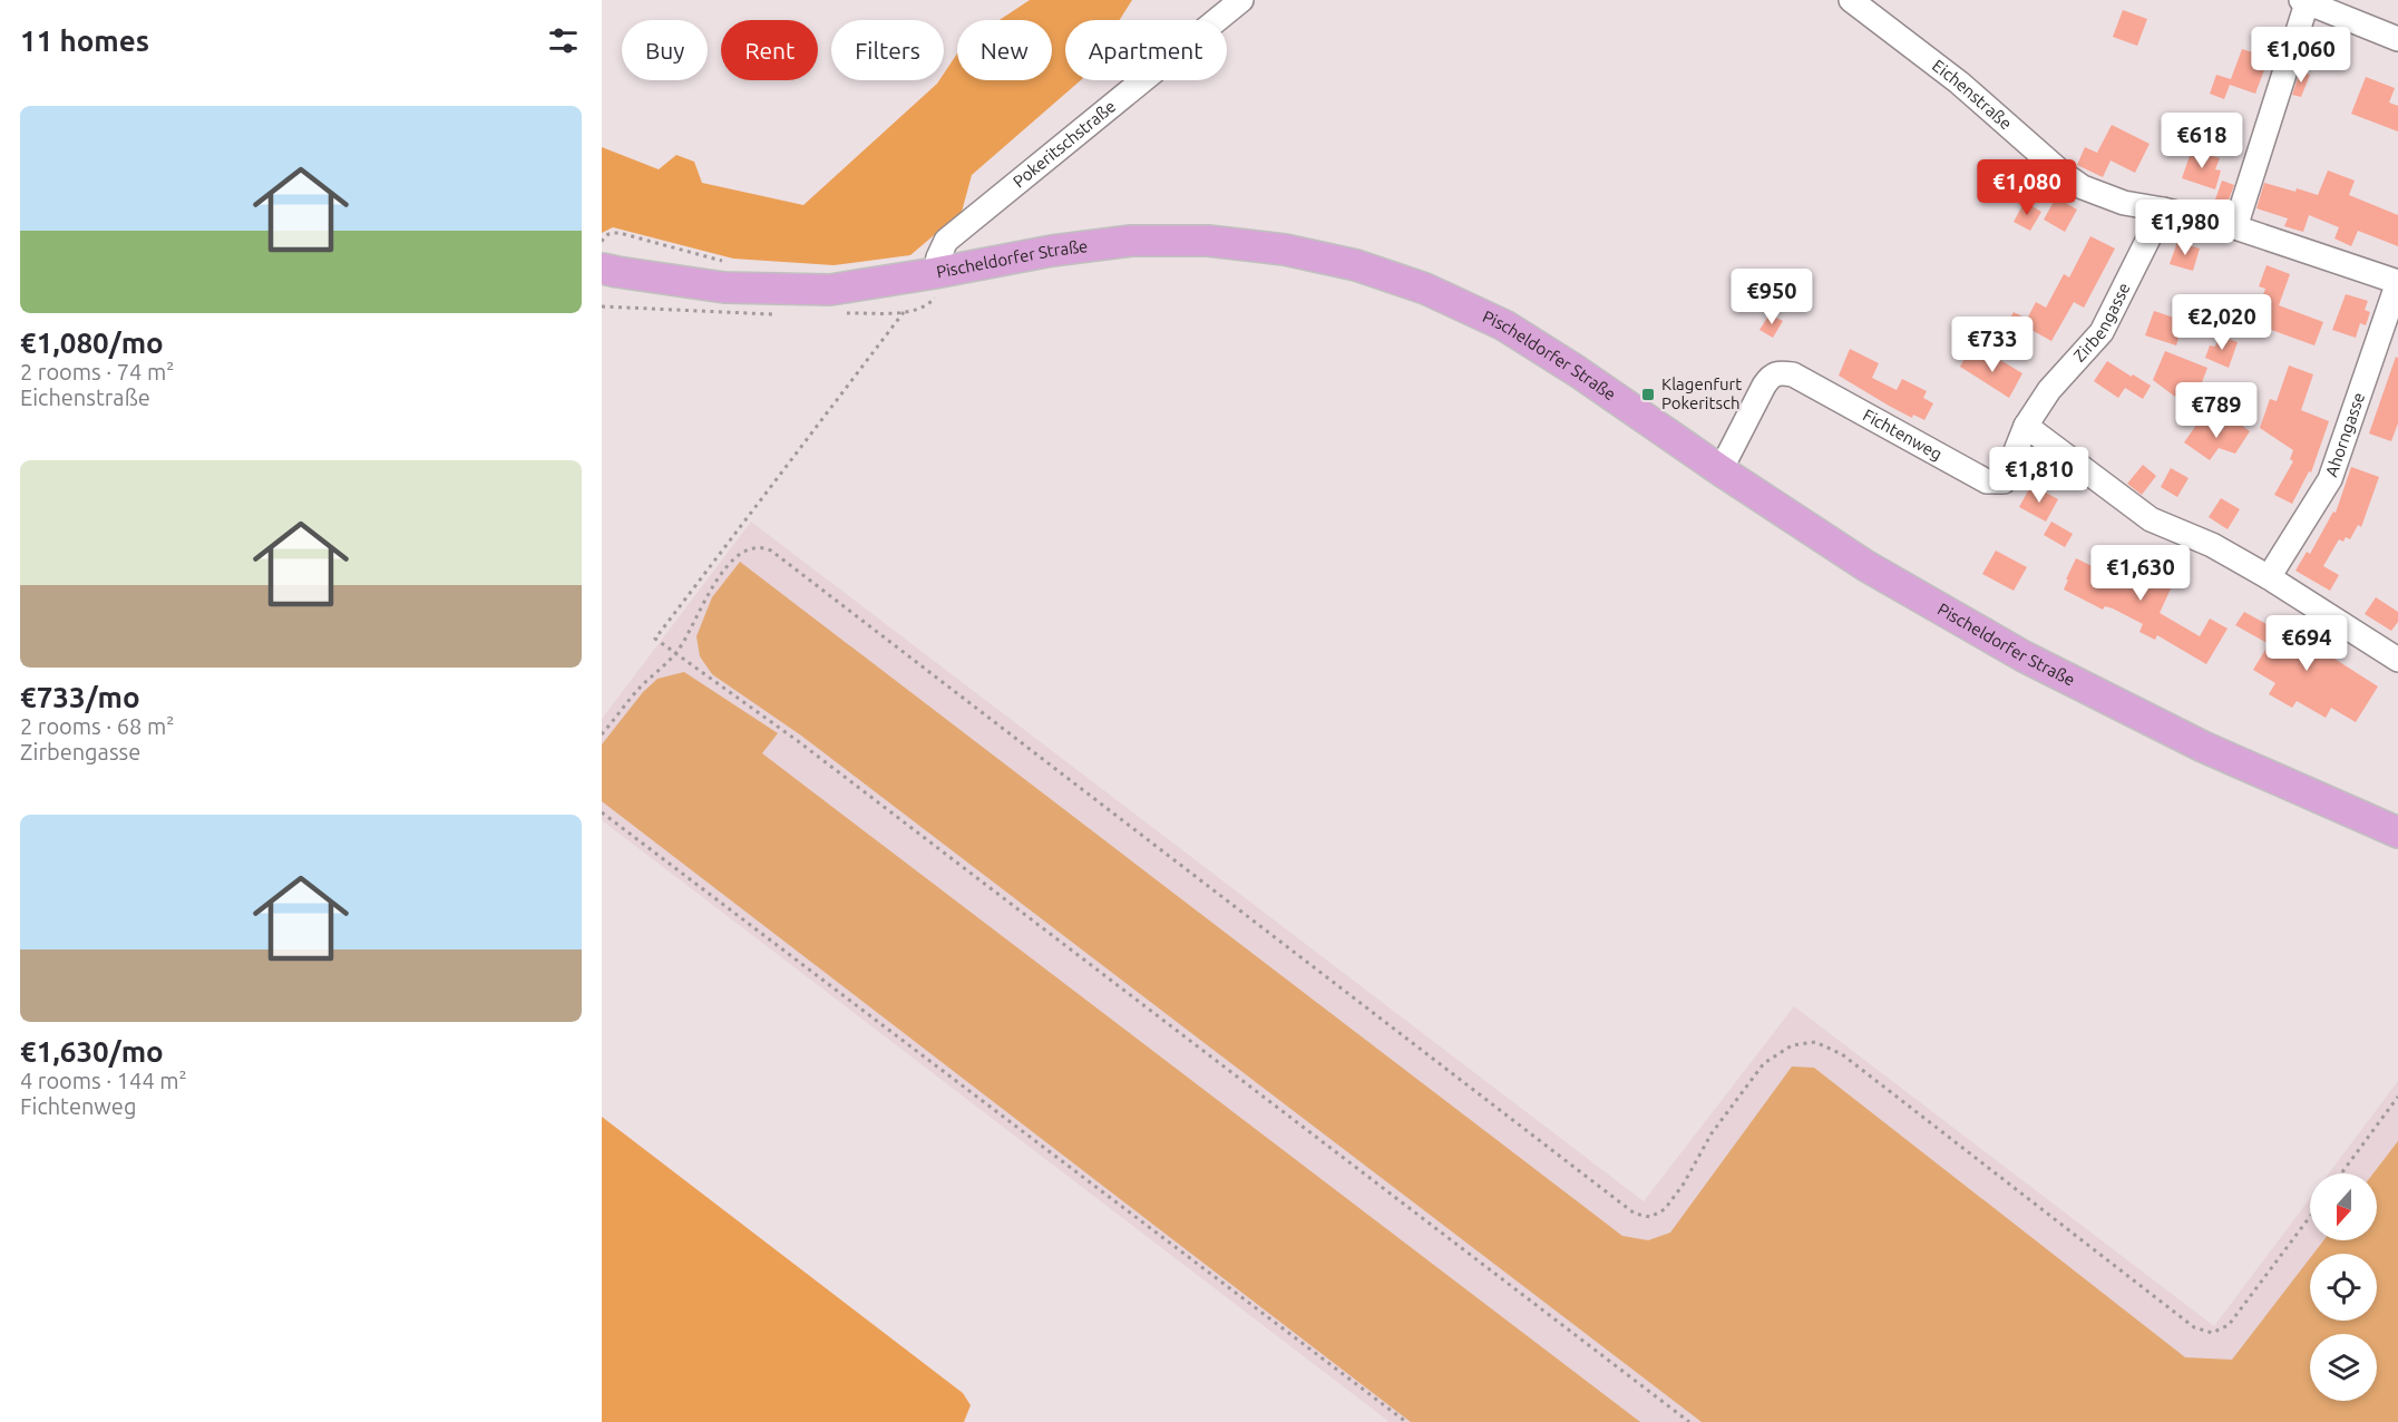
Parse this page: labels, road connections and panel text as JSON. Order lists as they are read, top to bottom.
{
  "streets": {
    "main road": ["Pischeldorfer Straße"],
    "street": [
      "Eichenstraße",
      "Pokeritschstraße",
      "Zirbengasse",
      "Fichtenweg",
      "Ahorngasse"
    ]
  },
  "crossings": [
    ["Eichenstraße", "Zirbengasse"],
    ["Eichenstraße", "Ahorngasse"],
    ["Pokeritschstraße", "Pischeldorfer Straße"],
    ["Pischeldorfer Straße", "Fichtenweg"],
    ["Zirbengasse", "Fichtenweg"]
  ],
  "places": {
    "transit": ["Klagenfurt Pokeritsch"]
  },
  "north": "bottom",
  "page": {
    "heading": "11 homes",
    "chip": [
      "Buy",
      "Rent",
      "Filters",
      "New",
      "Apartment"
    ],
    "price": [
      "€1,060",
      "€618",
      "€1,080",
      "€1,980",
      "€950",
      "€2,020",
      "€733",
      "€789",
      "€1,810",
      "€1,630",
      "€694"
    ],
    "list": [
      {
        "name": "€1,080/mo",
        "note": "2 rooms · 74 m² · Eichenstraße"
      },
      {
        "name": "€733/mo",
        "note": "2 rooms · 68 m² · Zirbengasse"
      },
      {
        "name": "€1,630/mo",
        "note": "4 rooms · 144 m² · Fichtenweg"
      }
    ]
  }
}
